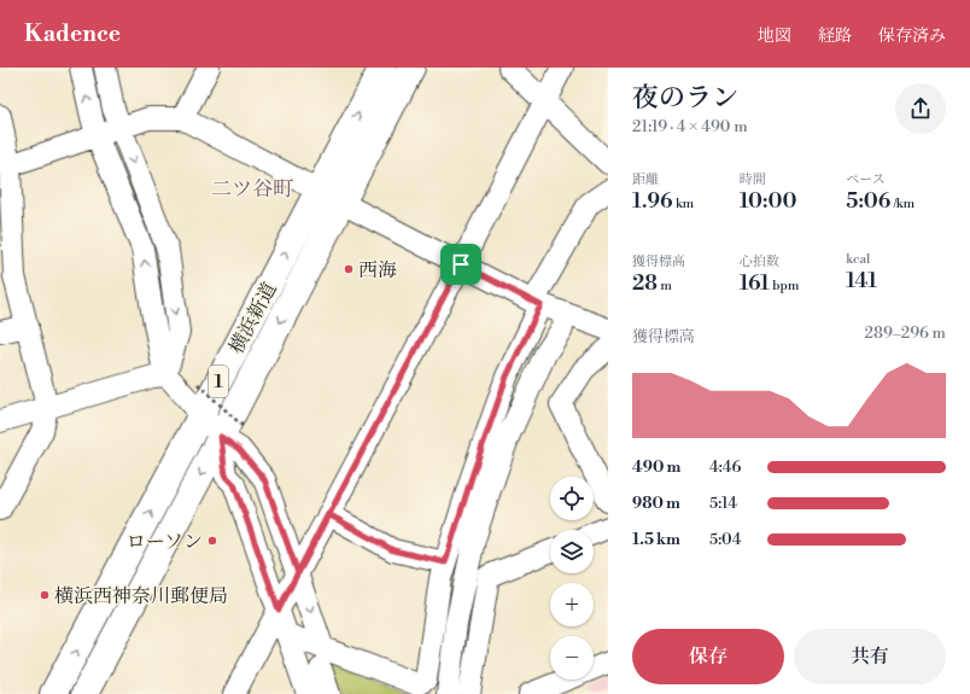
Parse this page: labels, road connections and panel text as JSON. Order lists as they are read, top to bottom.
{
  "streets": {
    "highway": ["横浜新道", "1"]
  },
  "districts": ["二ツ谷町"],
  "places": ["西海", "ローソン", "横浜西神奈川郵便局"],
  "page": {
    "header": "Kadence",
    "nav": ["地図", "経路", "保存済み"],
    "heading": ["夜のラン", "21:19 · 4 × 490 m"],
    "stats": [
      ["距離", "1.96 km"],
      ["時間", "10:00"],
      ["ペース", "5:06 /km"],
      ["獲得標高", "28 m"],
      ["心拍数", "161 bpm"],
      ["kcal", "141"]
    ],
    "chart": ["獲得標高", "289–296 m"],
    "list": [
      {
        "name": "490 m",
        "note": "4:46"
      },
      {
        "name": "980 m",
        "note": "5:14"
      },
      {
        "name": "1.5 km",
        "note": "5:04"
      }
    ],
    "map_buttons": ["+", "−"],
    "buttons": ["保存", "共有"]
  }
}
